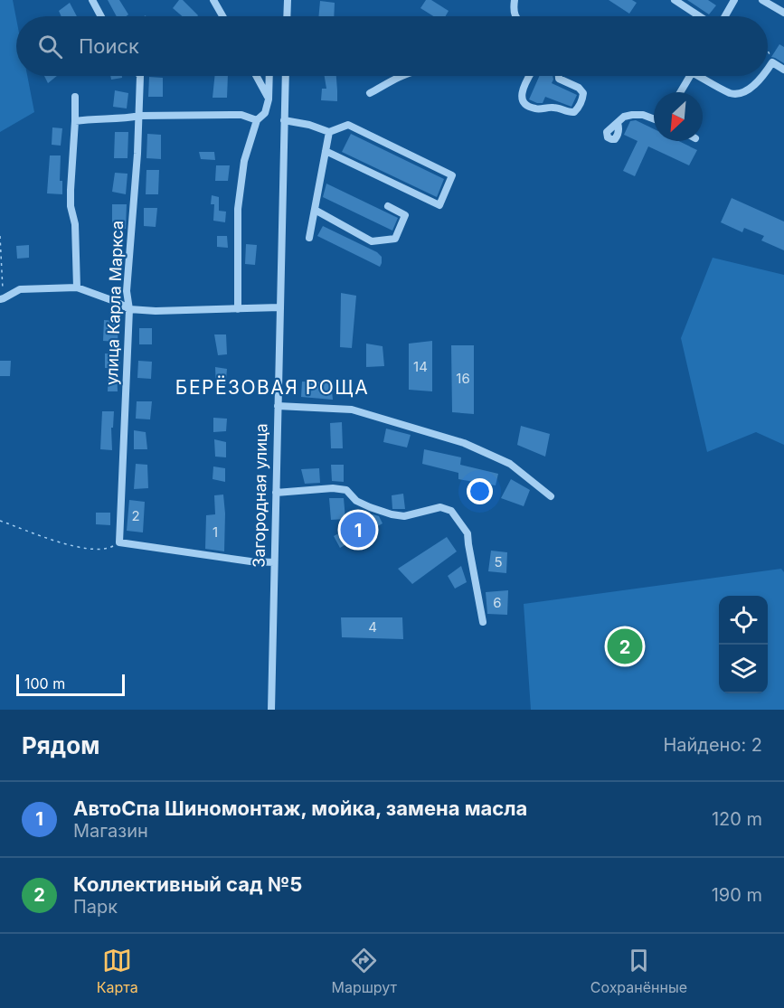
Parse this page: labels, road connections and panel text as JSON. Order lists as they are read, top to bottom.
{
  "streets": {
    "street": ["улица Карла Маркса", "Загородная улица"]
  },
  "districts": ["БЕРЁЗОВАЯ РОЩА"],
  "house_numbers": [
    "14",
    "16",
    "2",
    "1",
    "5",
    "6",
    "4"
  ],
  "scale_bar": "100 m",
  "north": "bottom left",
  "page": {
    "search": "Поиск",
    "pins": ["1", "2"],
    "scale": "100 m",
    "heading": ["Рядом", "Найдено: 2"],
    "list": [
      {
        "mark": "1",
        "name": "АвтоСпа Шиномонтаж, мойка, замена масла",
        "note": "Магазин",
        "value": "120 m"
      },
      {
        "mark": "2",
        "name": "Коллективный сад №5",
        "note": "Парк",
        "value": "190 m"
      }
    ],
    "nav": ["Карта", "Маршрут", "Сохранённые"]
  }
}
